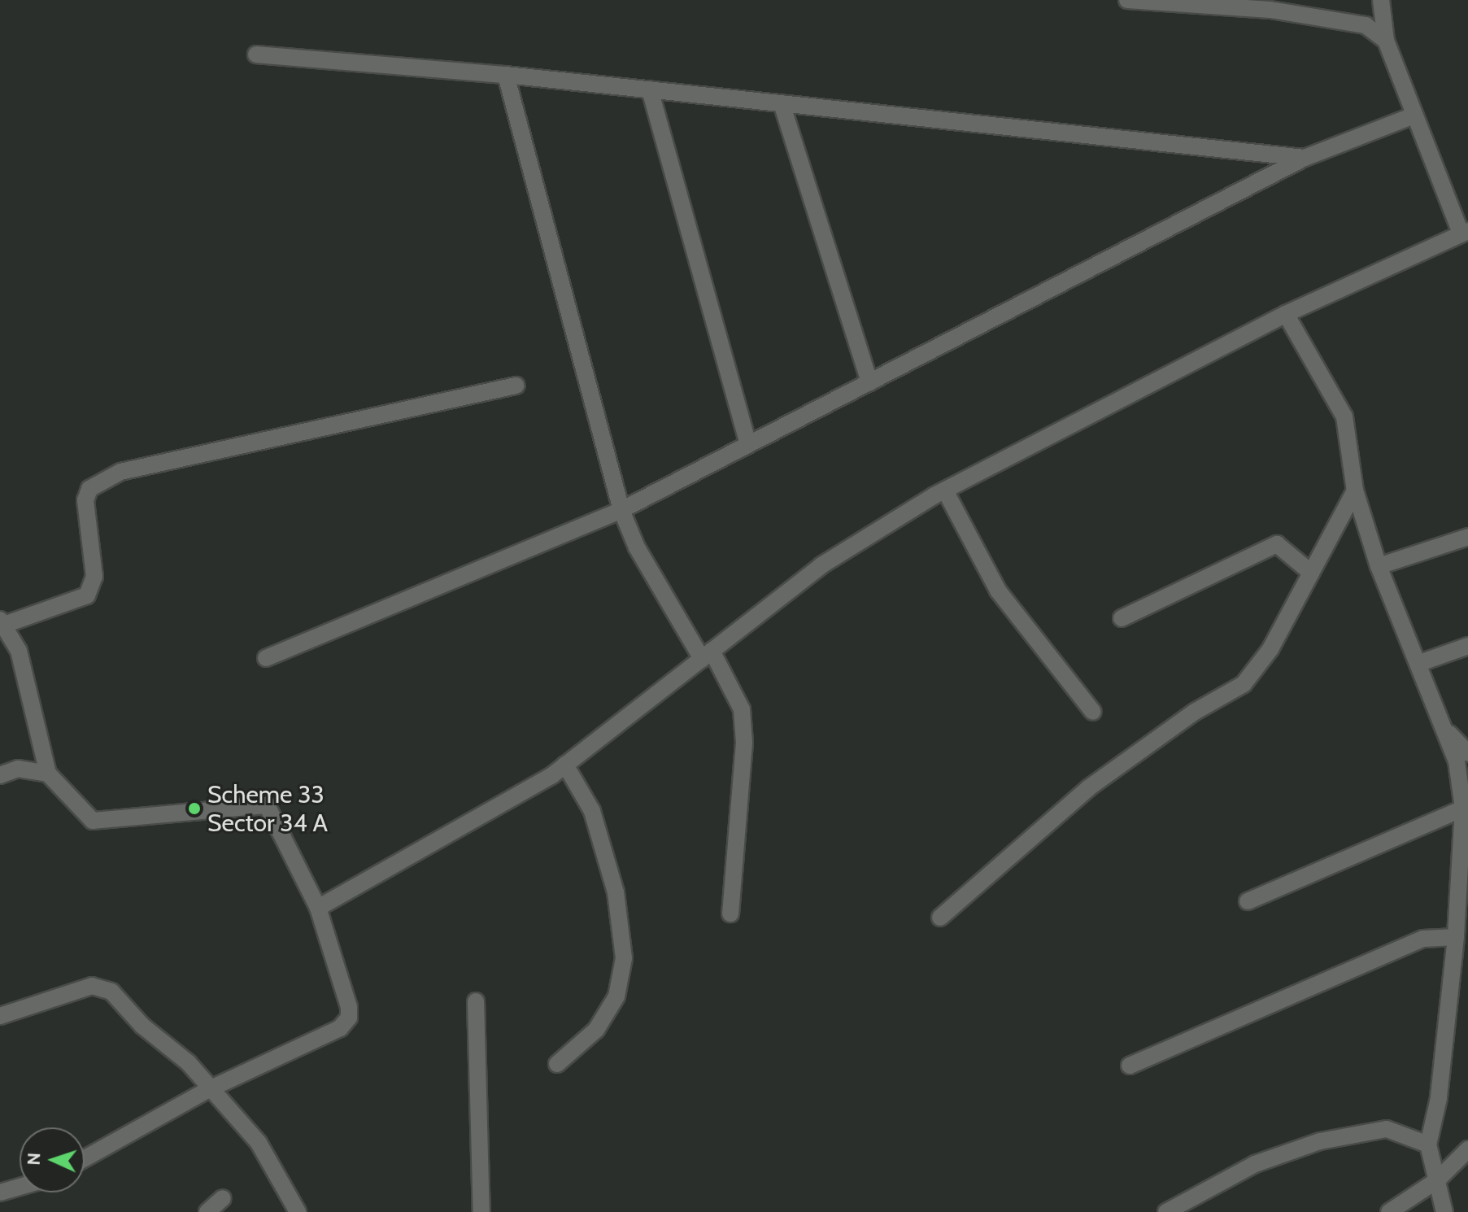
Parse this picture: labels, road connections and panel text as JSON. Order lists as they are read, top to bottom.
{
  "places": ["Scheme 33 Sector 34 A"],
  "north": "left"
}
